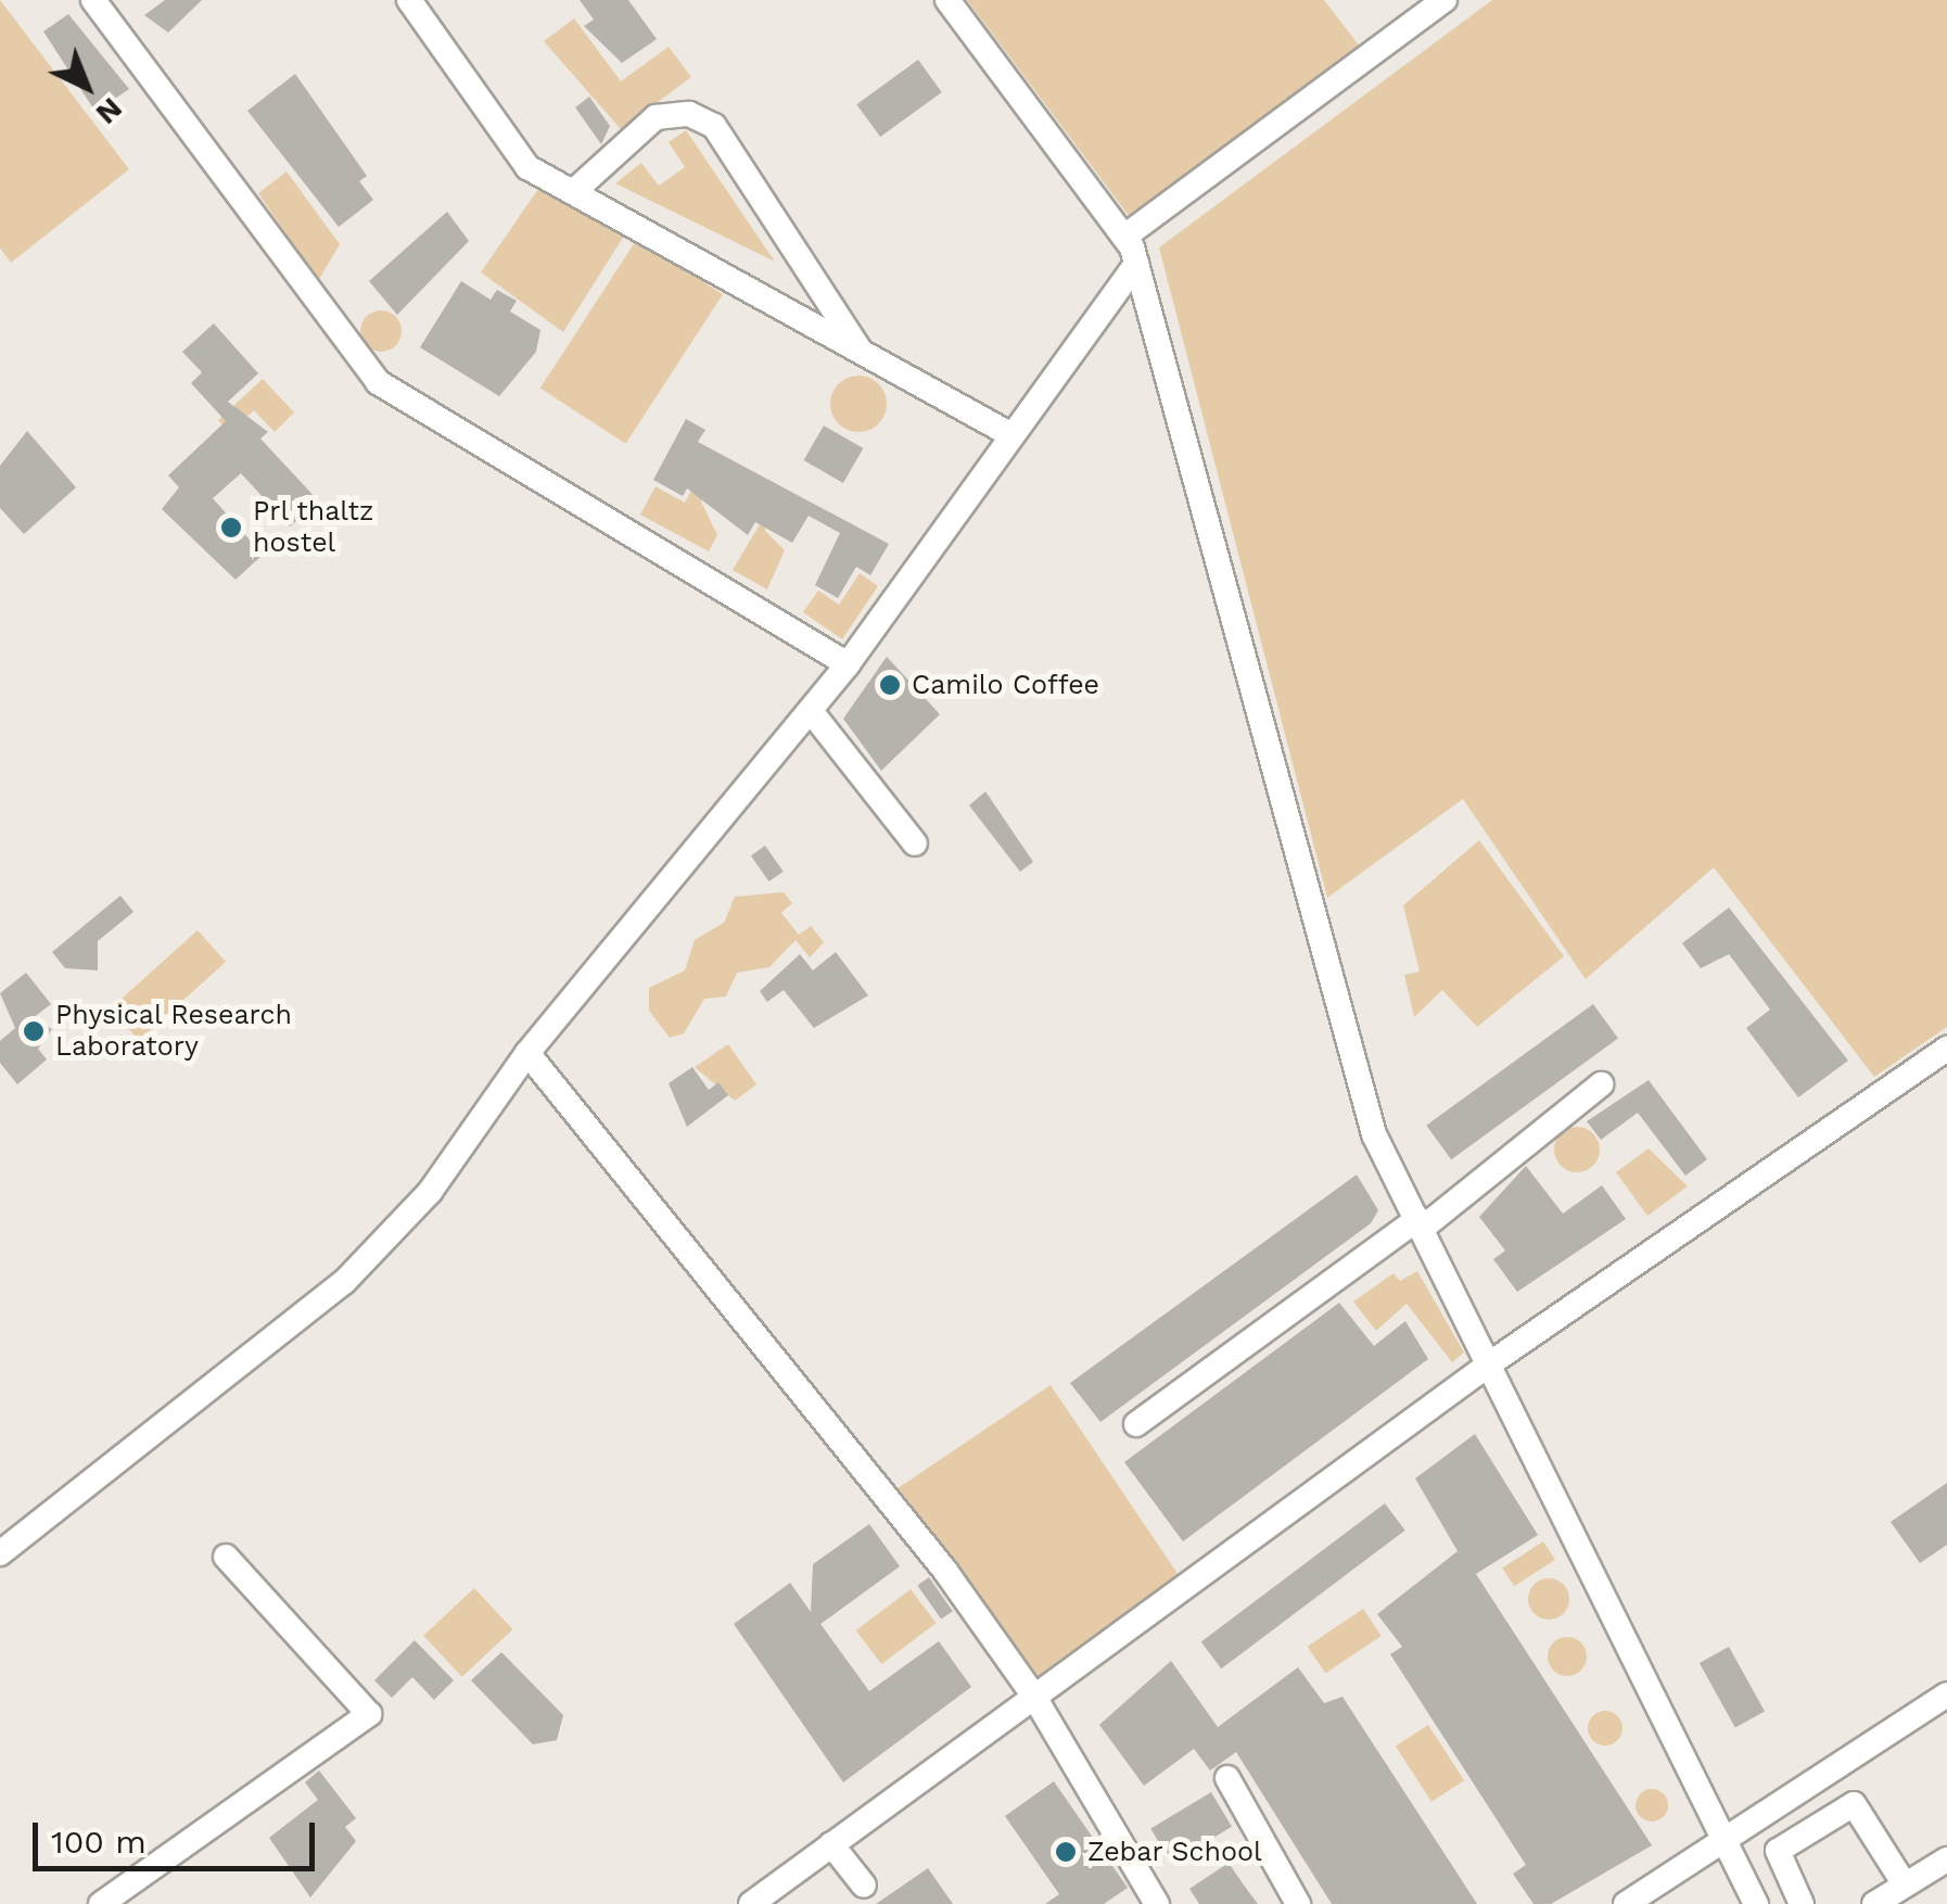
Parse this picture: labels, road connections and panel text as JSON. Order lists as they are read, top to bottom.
{
  "places": [
    "Prl thaltz hostel",
    "Camilo Coffee",
    "Physical Research Laboratory",
    "Zebar School"
  ],
  "scale_bar": "100 m",
  "north": "bottom right"
}
